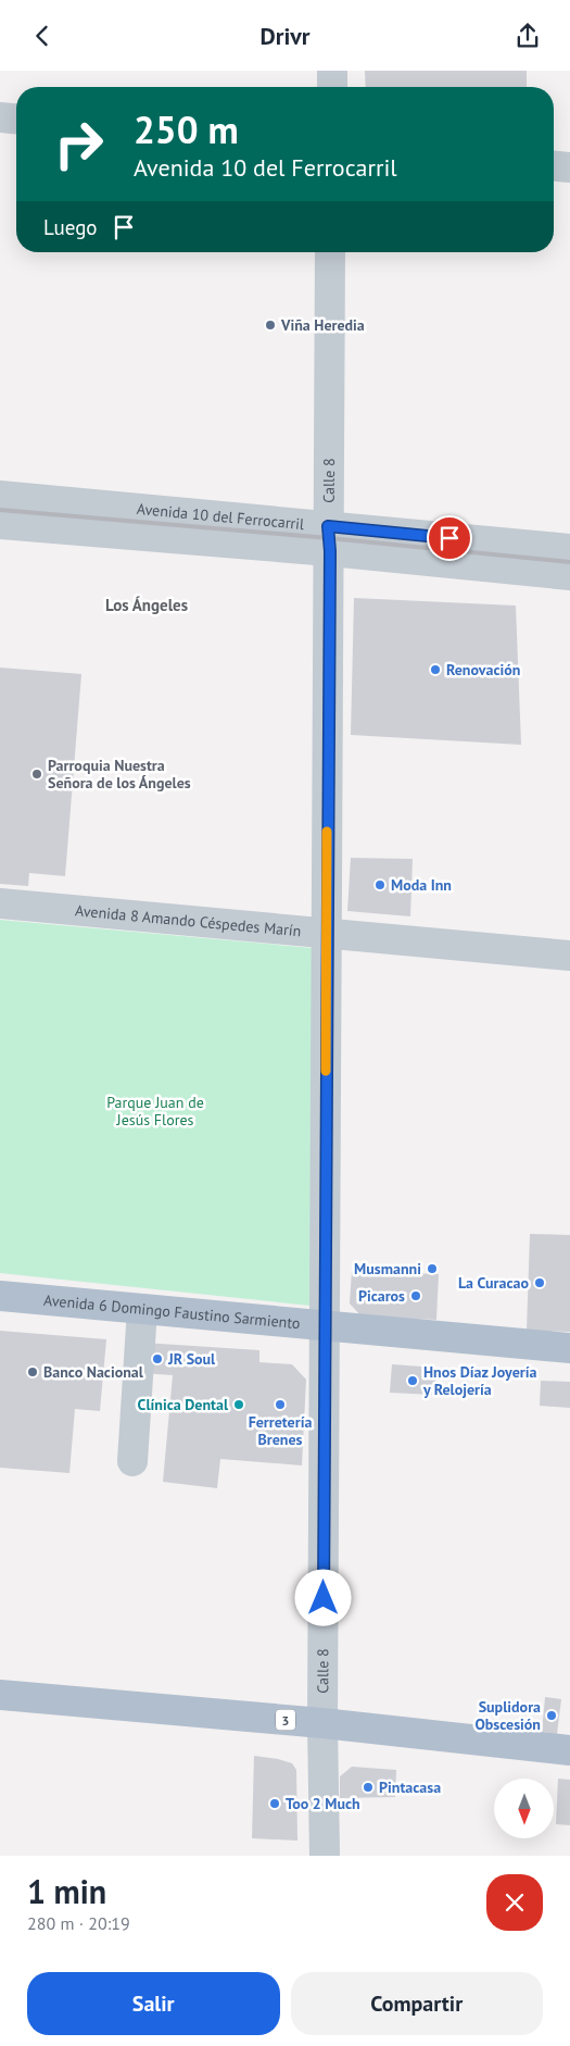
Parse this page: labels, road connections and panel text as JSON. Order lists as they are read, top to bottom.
{
  "streets": {
    "main road": ["Avenida 6 Domingo Faustino Sarmiento", "3"],
    "street": ["Calle 8", "Avenida 10 del Ferrocarril", "Avenida 8 Amando Céspedes Marín"]
  },
  "crossings": [
    ["Calle 8", "Avenida 10 del Ferrocarril"],
    ["Calle 8", "Avenida 8 Amando Céspedes Marín"],
    ["Calle 8", "Avenida 6 Domingo Faustino Sarmiento"],
    ["Calle 8", "3"]
  ],
  "districts": ["Los Ángeles"],
  "parks": ["Parque Juan de Jesús Flores"],
  "places": [
    "Viña Heredia",
    "Renovación",
    "Parroquia Nuestra Señora de los Ángeles",
    "Moda Inn",
    "Musmanni",
    "La Curacao",
    "Picaros",
    "JR Soul",
    "Banco Nacional",
    "Hnos Díaz Joyería y Relojería",
    "Clínica Dental",
    "Ferretería Brenes",
    "Suplidora Obscesión",
    "Pintacasa",
    "Too 2 Much"
  ],
  "north": "bottom",
  "page": {
    "header": "Drivr",
    "turn": ["250 m", "Avenida 10 del Ferrocarril"],
    "then": "Luego",
    "heading": ["1 min", "280 m · 20:19"],
    "buttons": ["Salir", "Compartir"]
  }
}
